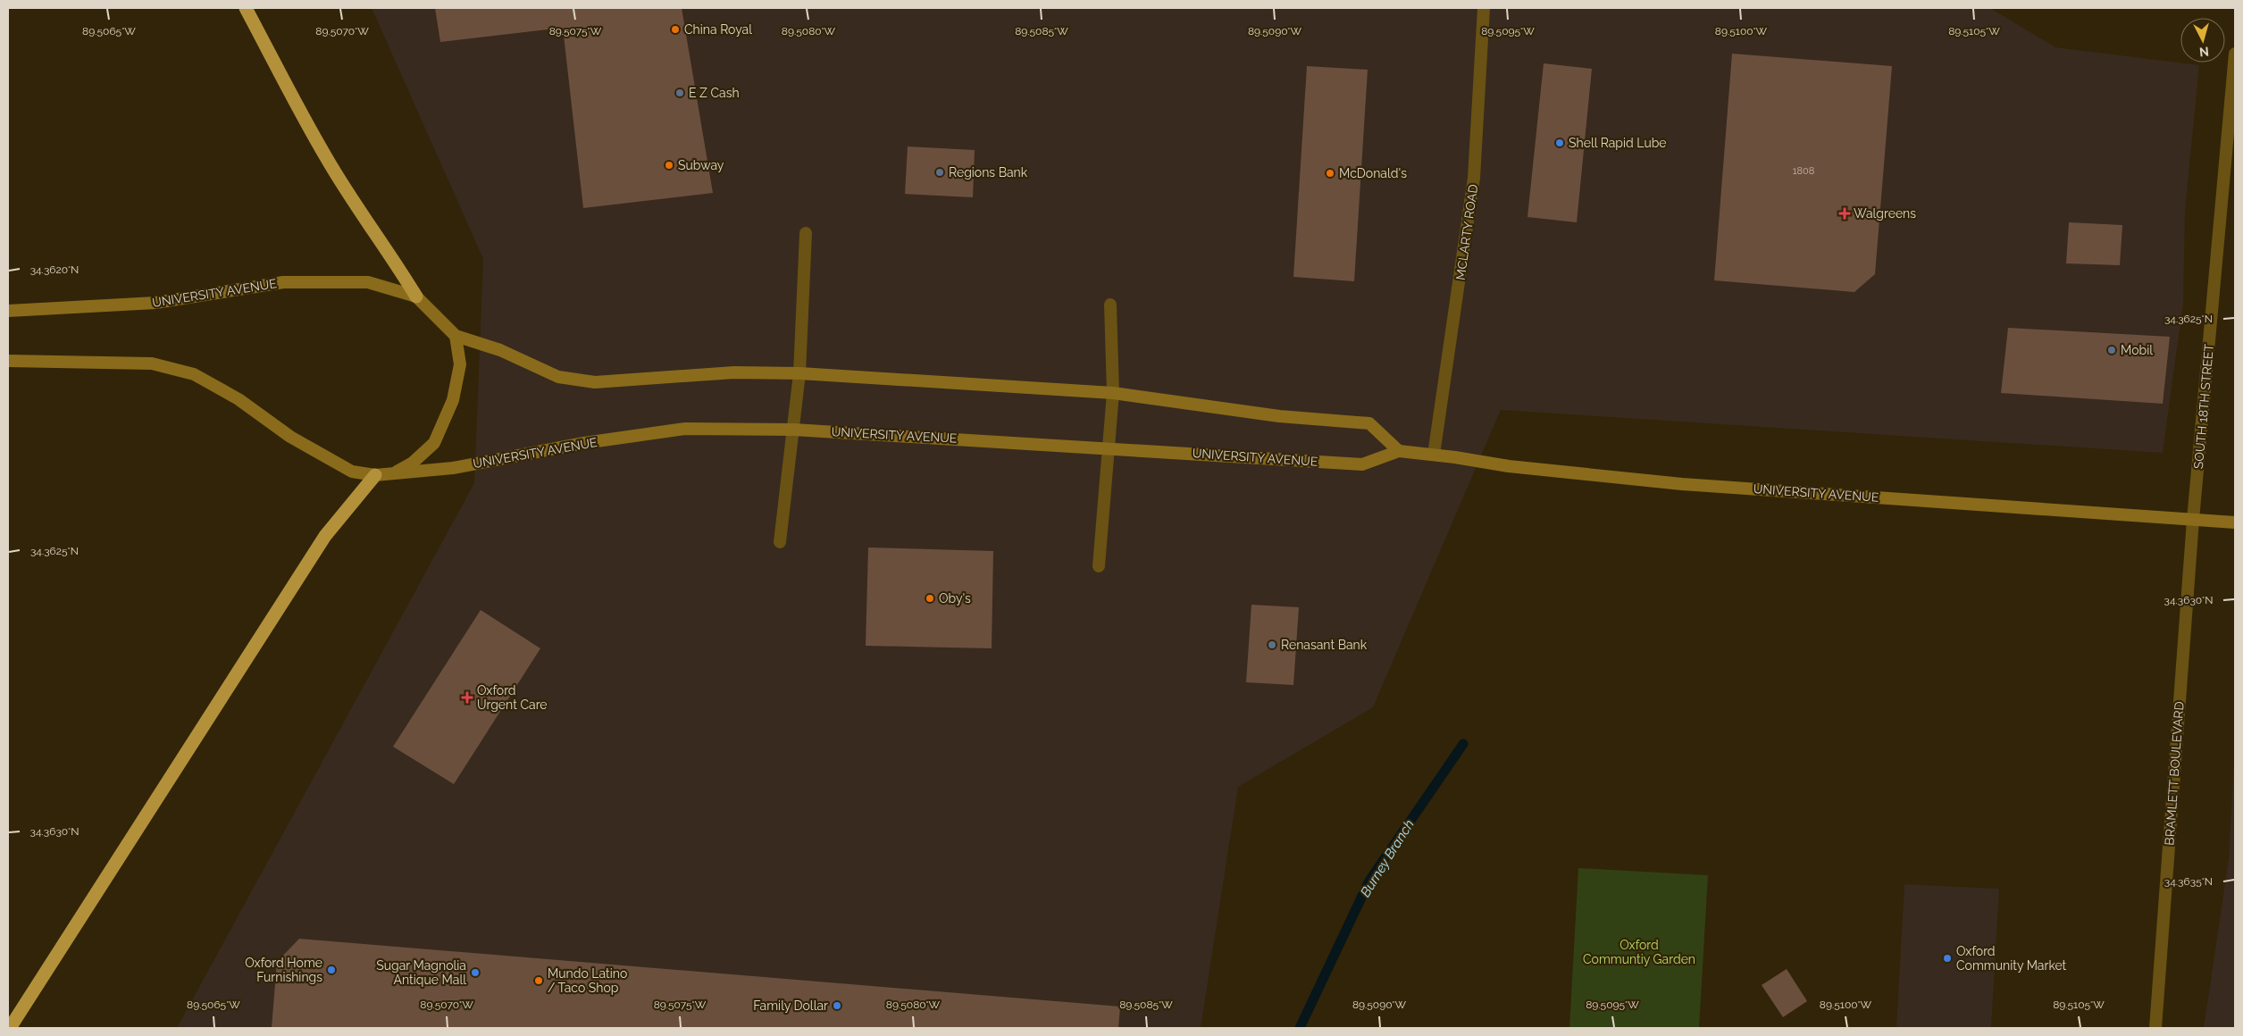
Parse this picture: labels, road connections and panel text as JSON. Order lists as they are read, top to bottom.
{
  "streets": {
    "main road": ["UNIVERSITY AVENUE"],
    "street": ["MCLARTY ROAD", "SOUTH 18TH STREET", "BRAMLETT BOULEVARD"]
  },
  "crossings": [
    ["MCLARTY ROAD", "UNIVERSITY AVENUE"],
    ["UNIVERSITY AVENUE", "SOUTH 18TH STREET"],
    ["UNIVERSITY AVENUE", "BRAMLETT BOULEVARD"],
    ["SOUTH 18TH STREET", "BRAMLETT BOULEVARD"]
  ],
  "water": ["Burney Branch"],
  "parks": ["Oxford Communtiy Garden"],
  "places": {
    "other": [
      "China Royal",
      "E Z Cash",
      "Shell Rapid Lube",
      "Subway",
      "Regions Bank",
      "McDonald's",
      "Mobil",
      "Oby's",
      "Renasant Bank",
      "Oxford Community Market",
      "Oxford Home Furnishings",
      "Sugar Magnolia Antique Mall",
      "Mundo Latino / Taco Shop",
      "Family Dollar"
    ],
    "health": ["Walgreens", "Oxford Urgent Care"]
  },
  "house_numbers": ["1808"],
  "north": "bottom",
  "coordinates": [
    "89.5065°W",
    "89.5070°W",
    "89.5075°W",
    "89.5080°W",
    "89.5085°W",
    "89.5090°W",
    "89.5095°W",
    "89.5100°W",
    "89.5105°W",
    "34.3620°N",
    "34.3625°N",
    "34.3630°N",
    "34.3635°N"
  ]
}
